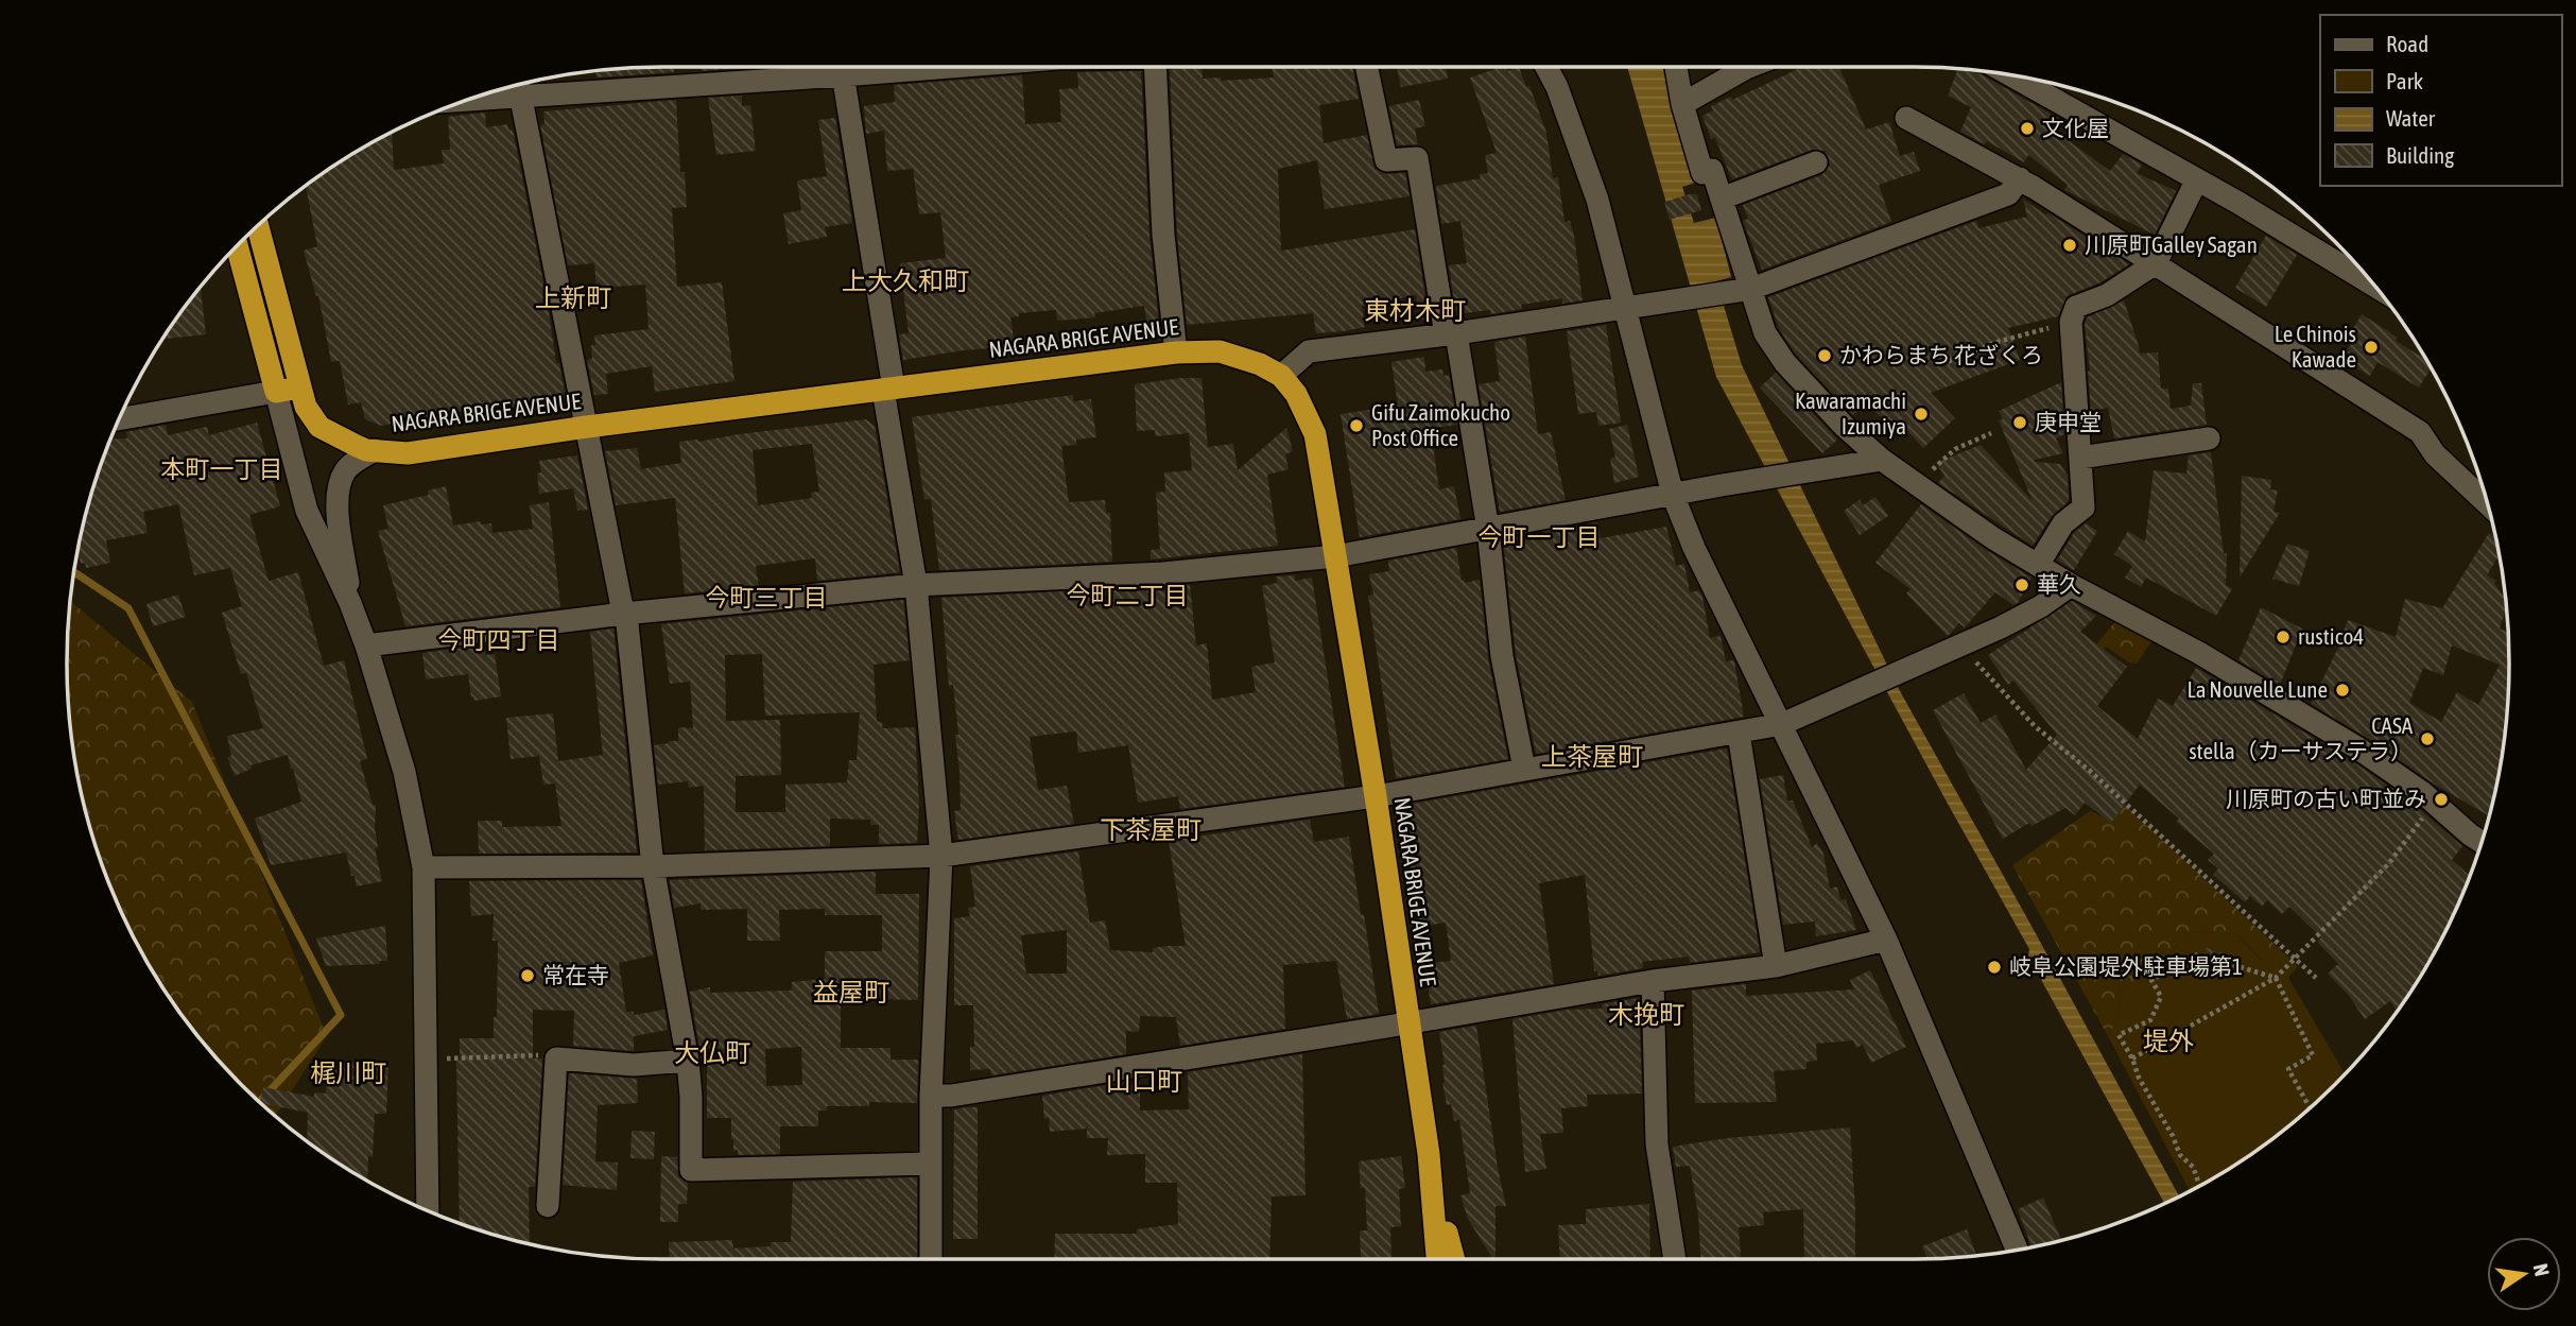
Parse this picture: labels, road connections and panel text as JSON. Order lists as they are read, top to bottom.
{
  "streets": {
    "highway": ["NAGARA BRIGE AVENUE"]
  },
  "districts": [
    "上大久和町",
    "上新町",
    "東材木町",
    "本町一丁目",
    "今町一丁目",
    "今町二丁目",
    "今町三丁目",
    "今町四丁目",
    "上茶屋町",
    "下茶屋町",
    "益屋町",
    "木挽町",
    "堤外",
    "大仏町",
    "梶川町",
    "山口町"
  ],
  "places": [
    "文化屋",
    "川原町Galley Sagan",
    "Le Chinois Kawade",
    "かわらまち 花ざくろ",
    "Kawaramachi Izumiya",
    "庚申堂",
    "Gifu Zaimokucho Post Office",
    "華久",
    "rustico4",
    "La Nouvelle Lune",
    "CASA stella（カーサステラ）",
    "川原町の古い町並み",
    "岐阜公園堤外駐車場第1",
    "常在寺"
  ],
  "legend": [
    "Road",
    "Park",
    "Water",
    "Building"
  ],
  "north": "right"
}
